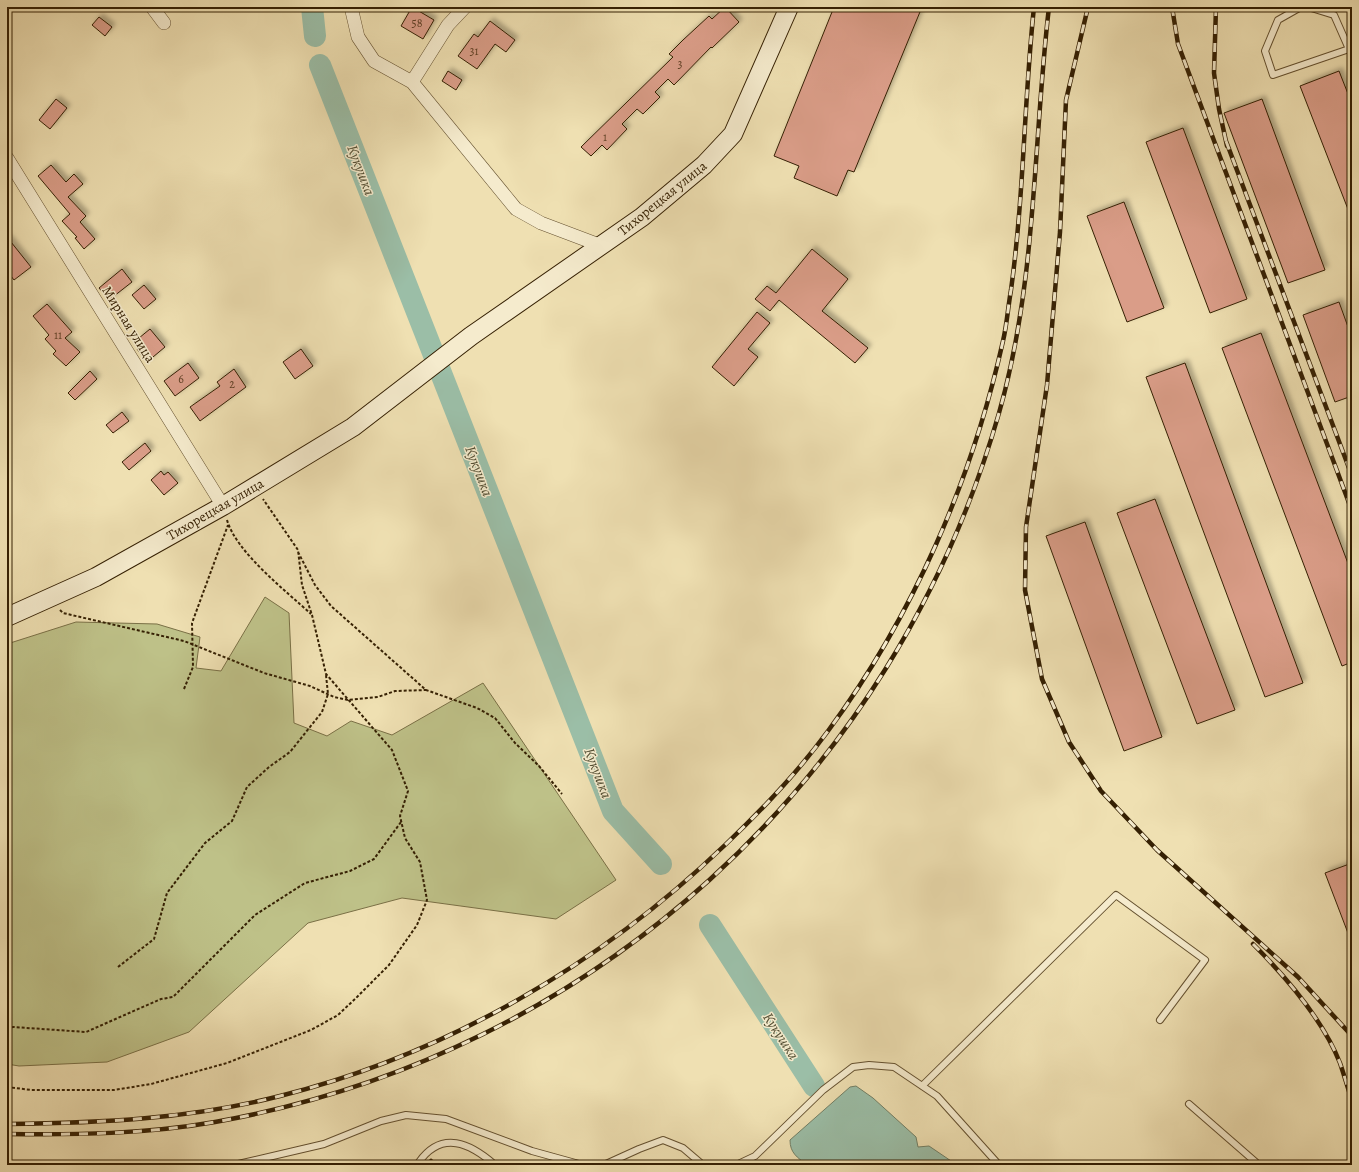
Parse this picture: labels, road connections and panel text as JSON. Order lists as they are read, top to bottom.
{
  "streets": {
    "street": ["Тихорецкая улица", "Мирная улица"]
  },
  "crossings": [
    ["Тихорецкая улица", "Мирная улица"]
  ],
  "water": ["Кукушка"],
  "house_numbers": [
    "58",
    "31",
    "3",
    "1",
    "11",
    "6",
    "2"
  ]
}
